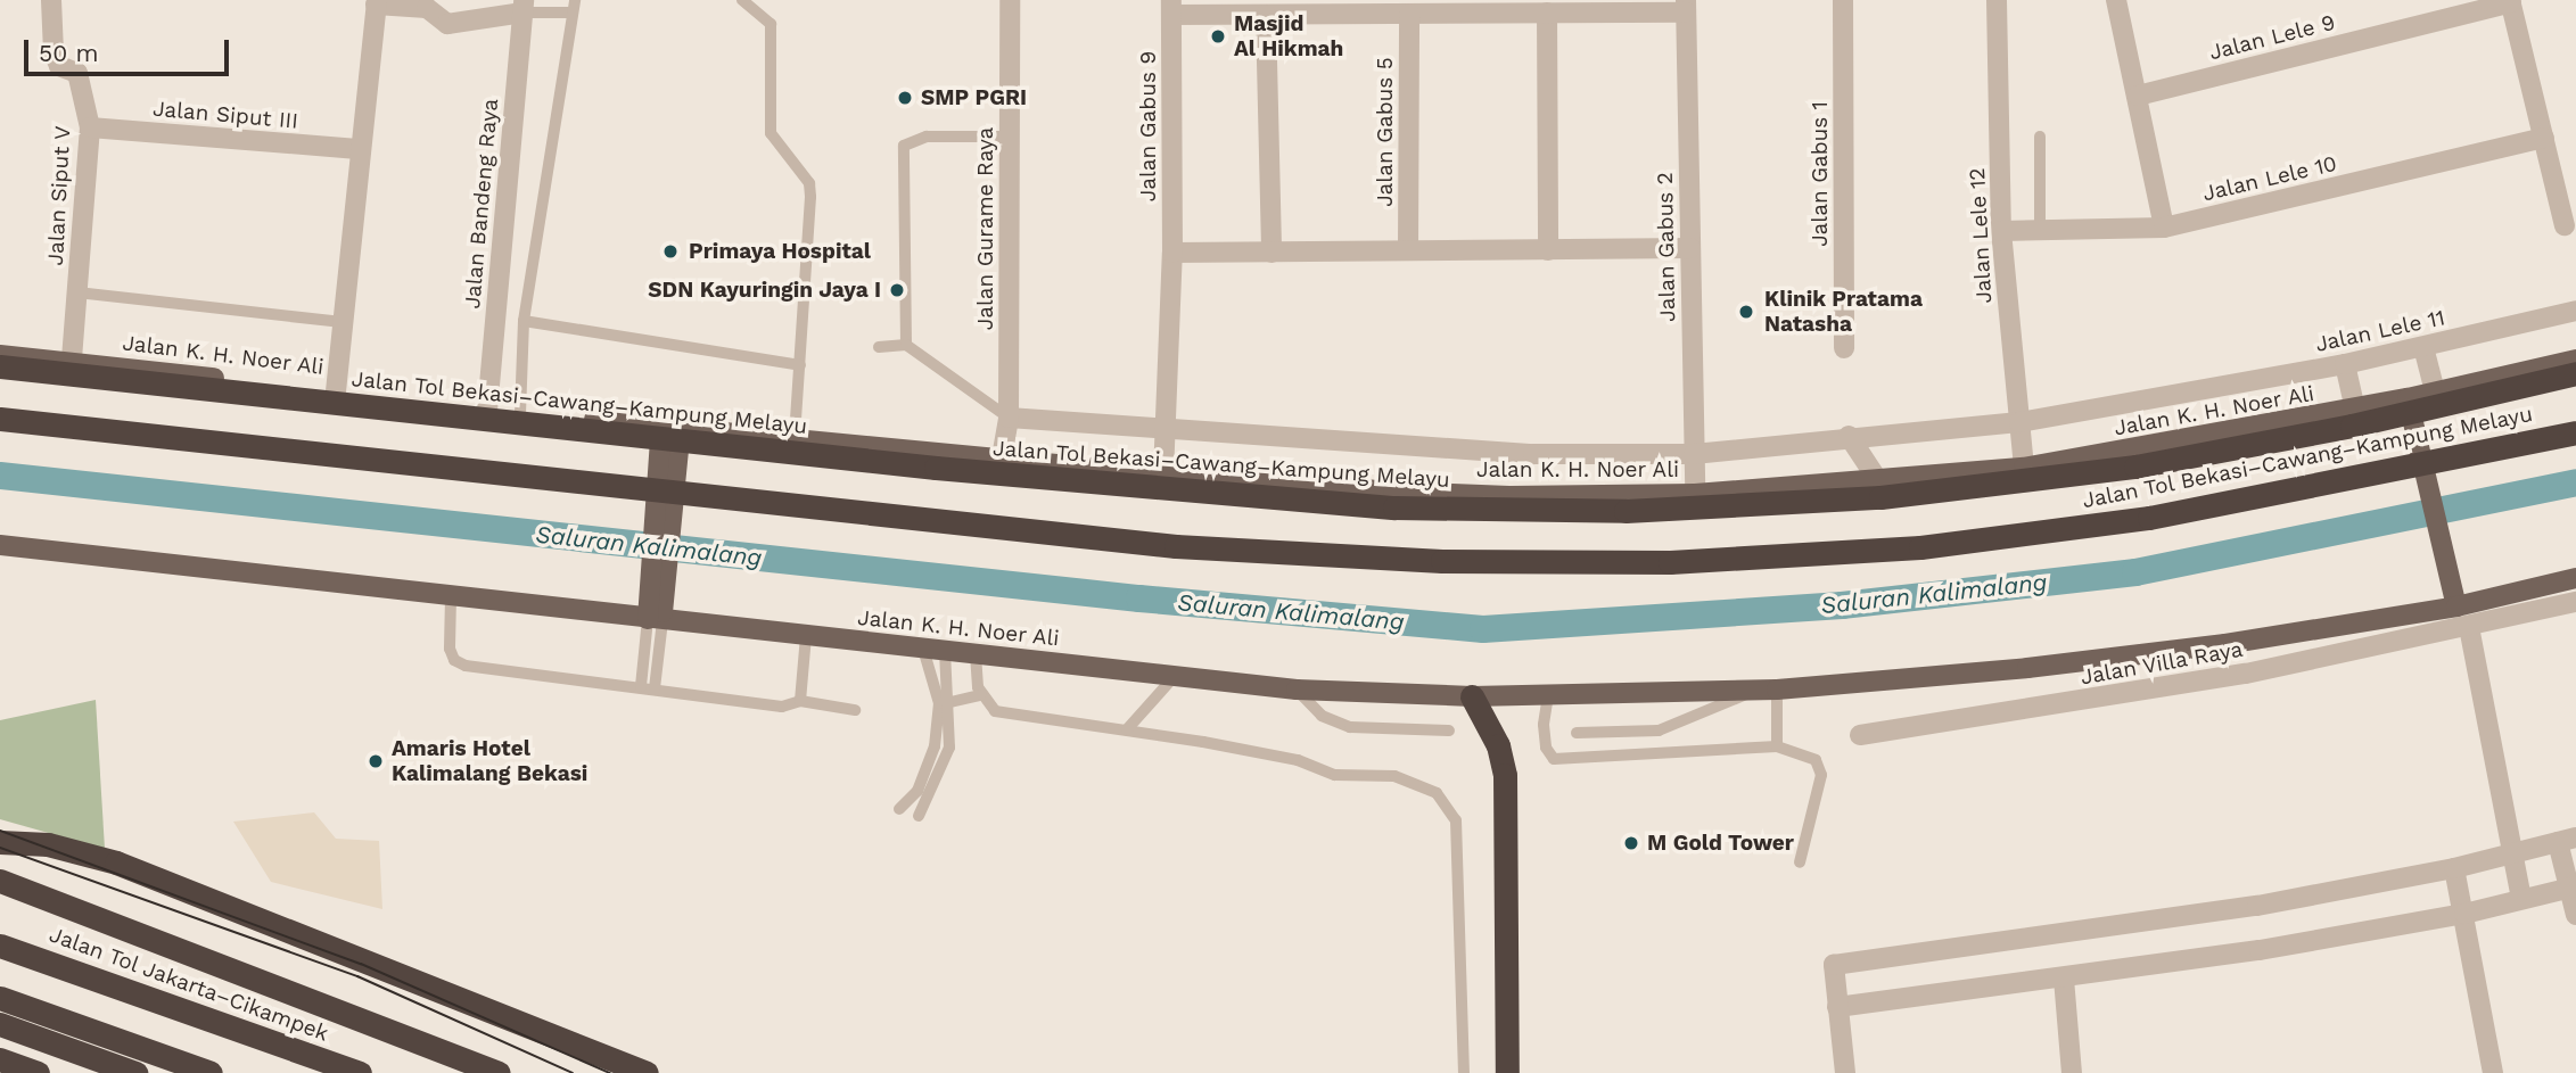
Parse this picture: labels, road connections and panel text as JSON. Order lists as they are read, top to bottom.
{
  "streets": {
    "highway": ["Jalan Tol Bekasi–Cawang–Kampung Melayu", "Jalan Tol Jakarta–Cikampek"],
    "main road": ["Jalan K. H. Noer Ali"],
    "street": [
      "Jalan Lele 9",
      "Jalan Siput III",
      "Jalan Gabus 9",
      "Jalan Gabus 5",
      "Jalan Gabus 1",
      "Jalan Lele 10",
      "Jalan Siput V",
      "Jalan Bandeng Raya",
      "Jalan Gurame Raya",
      "Jalan Lele 12",
      "Jalan Gabus 2",
      "Jalan Lele 11",
      "Jalan Villa Raya"
    ]
  },
  "crossings": [
    ["Jalan Siput III", "Jalan Siput V"],
    ["Jalan Gabus 9", "Jalan Lele 11"],
    ["Jalan Gabus 9", "Jalan K. H. Noer Ali"],
    ["Jalan Lele 10", "Jalan Lele 12"],
    ["Jalan Siput V", "Jalan K. H. Noer Ali"],
    ["Jalan Bandeng Raya", "Jalan K. H. Noer Ali"],
    ["Jalan Gurame Raya", "Jalan Lele 11"],
    ["Jalan Gurame Raya", "Jalan K. H. Noer Ali"],
    ["Jalan Lele 12", "Jalan Lele 11"],
    ["Jalan Lele 12", "Jalan K. H. Noer Ali"],
    ["Jalan Gabus 2", "Jalan Lele 11"],
    ["Jalan Gabus 2", "Jalan K. H. Noer Ali"]
  ],
  "water": ["Saluran Kalimalang"],
  "places": [
    "Masjid Al Hikmah",
    "SMP PGRI",
    "Primaya Hospital",
    "SDN Kayuringin Jaya I",
    "Klinik Pratama Natasha",
    "Amaris Hotel Kalimalang Bekasi",
    "M Gold Tower"
  ],
  "scale_bar": "50 m"
}
